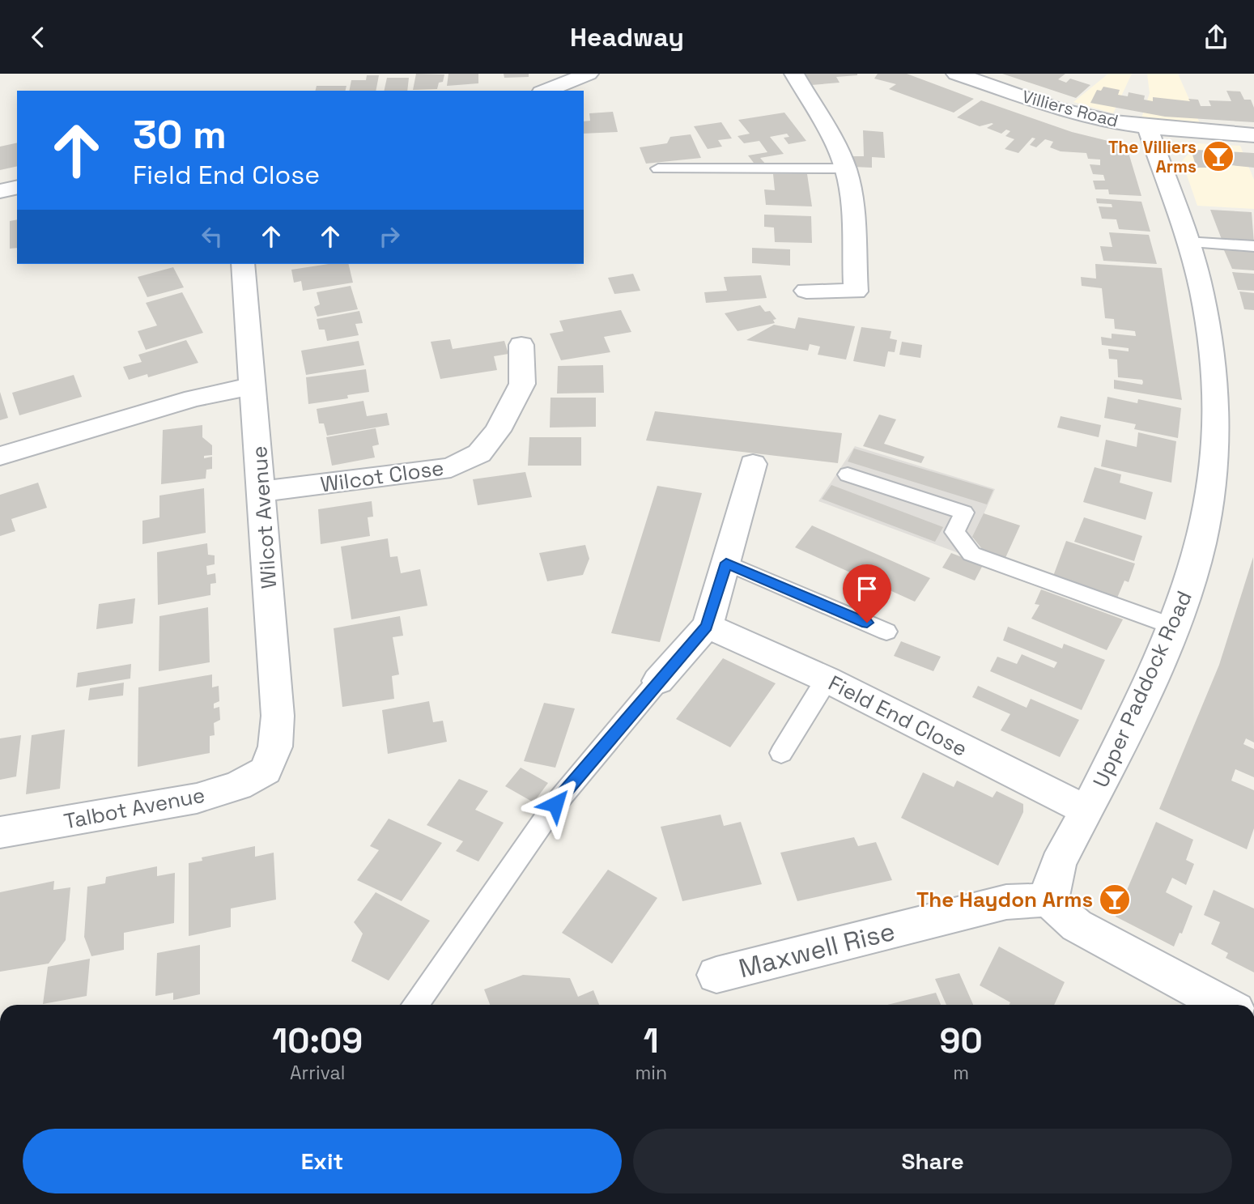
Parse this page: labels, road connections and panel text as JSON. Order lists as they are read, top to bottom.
{
  "streets": {
    "street": [
      "Villiers Road",
      "Wilcot Close",
      "Wilcot Avenue",
      "Upper Paddock Road",
      "Field End Close",
      "Talbot Avenue",
      "Maxwell Rise"
    ]
  },
  "crossings": [
    ["Villiers Road", "Upper Paddock Road"],
    ["Wilcot Close", "Wilcot Avenue"],
    ["Wilcot Avenue", "Talbot Avenue"],
    ["Upper Paddock Road", "Field End Close"],
    ["Upper Paddock Road", "Maxwell Rise"]
  ],
  "places": {
    "bar": ["The Villiers Arms", "The Haydon Arms"]
  },
  "page": {
    "header": "Headway",
    "turn": ["30 m", "Field End Close"],
    "eta": [
      "10:09",
      "Arrival",
      "1",
      "min",
      "90",
      "m"
    ],
    "buttons": ["Exit", "Share"]
  }
}
